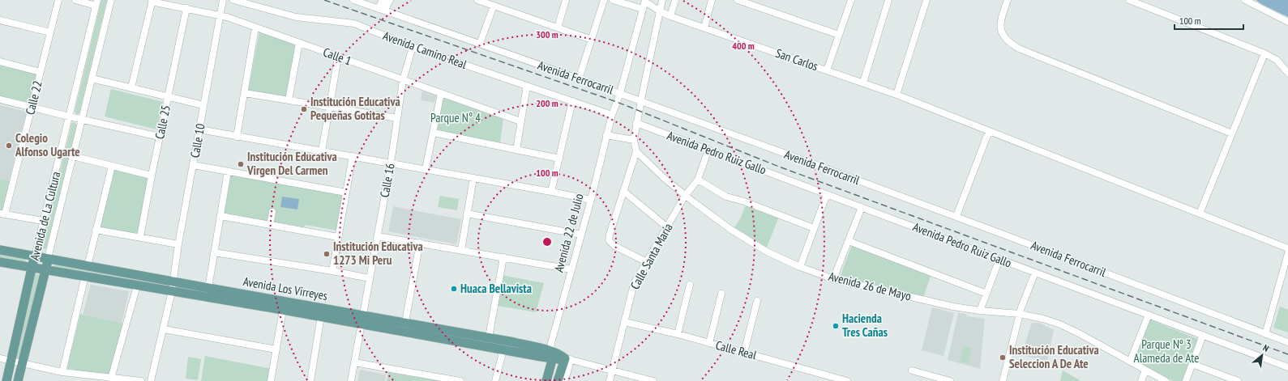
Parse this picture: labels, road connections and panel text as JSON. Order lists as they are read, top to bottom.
{
  "streets": {
    "main road": ["Avenida de La Cultura", "Avenida Los Virreyes"],
    "street": [
      "Avenida Camino Real",
      "Calle 1",
      "San Carlos",
      "Avenida Ferrocarril",
      "Calle 22",
      "Calle 25",
      "Calle 10",
      "Avenida Pedro Ruiz Gallo",
      "Calle 16",
      "Avenida 22 de Julio",
      "Calle Santa María",
      "Avenida 26 de Mayo",
      "Calle Real"
    ]
  },
  "crossings": [
    ["Avenida Camino Real", "Calle 16"],
    ["Avenida Camino Real", "Avenida 22 de Julio"],
    ["Calle 1", "Calle 25"],
    ["Calle 1", "Calle 10"],
    ["Calle 1", "Calle 16"],
    ["San Carlos", "Avenida 22 de Julio"],
    ["Avenida Ferrocarril", "Avenida 22 de Julio"],
    ["Calle 10", "Avenida Los Virreyes"],
    ["Avenida Pedro Ruiz Gallo", "Calle Santa María"],
    ["Calle 16", "Avenida Los Virreyes"],
    ["Avenida de La Cultura", "Avenida Los Virreyes"],
    ["Avenida 22 de Julio", "Avenida Los Virreyes"],
    ["Calle Santa María", "Avenida 26 de Mayo"],
    ["Calle Santa María", "Avenida Los Virreyes"],
    ["Calle Santa María", "Calle Real"]
  ],
  "parks": ["Parque N° 4", "Parque Nº 3 Alameda de Ate"],
  "places": [
    "Institución Educativa Pequeñas Gotitas",
    "Colegio Alfonso Ugarte",
    "Institución Educativa Virgen Del Carmen",
    "Institución Educativa 1273 Mi Peru",
    "Huaca Bellavista",
    "Hacienda Tres Cañas",
    "Institución Educativa Seleccion A De Ate"
  ],
  "scale_bar": "100 m",
  "north": "top right",
  "rings": [
    "300 m",
    "400 m",
    "200 m",
    "100 m"
  ]
}
